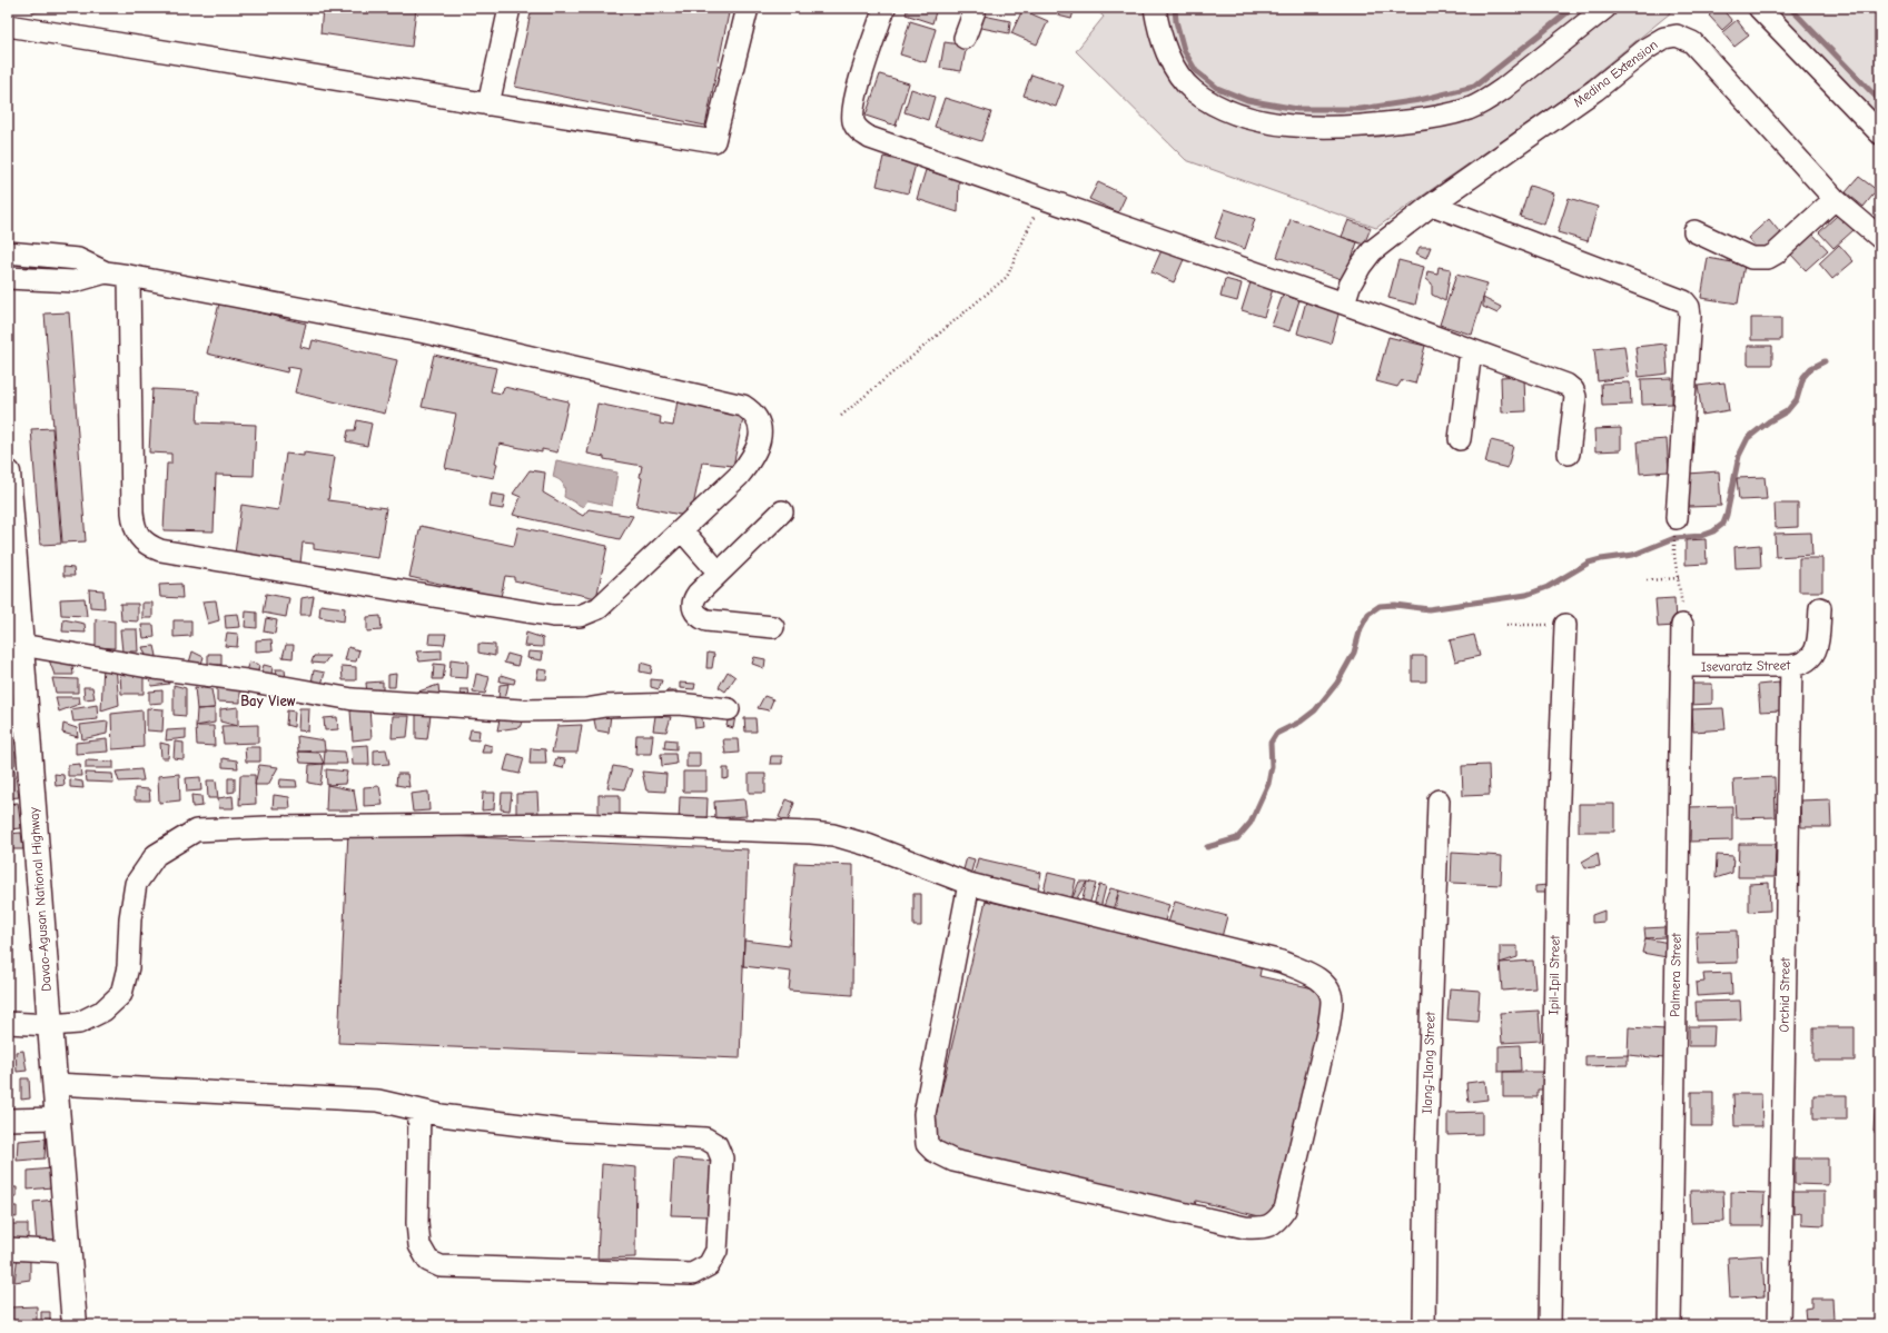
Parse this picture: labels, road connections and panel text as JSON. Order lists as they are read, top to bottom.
{
  "streets": {
    "main road": ["Davao-Agusan National Highway"],
    "street": [
      "Medina Extension",
      "Isevaratz Street",
      "Ipil-Ipil Street",
      "Palmera Street",
      "Orchid Street",
      "Ilang-Ilang Street"
    ]
  },
  "crossings": [
    ["Isevaratz Street", "Palmera Street"],
    ["Isevaratz Street", "Orchid Street"]
  ],
  "districts": ["Bay View"]
}
